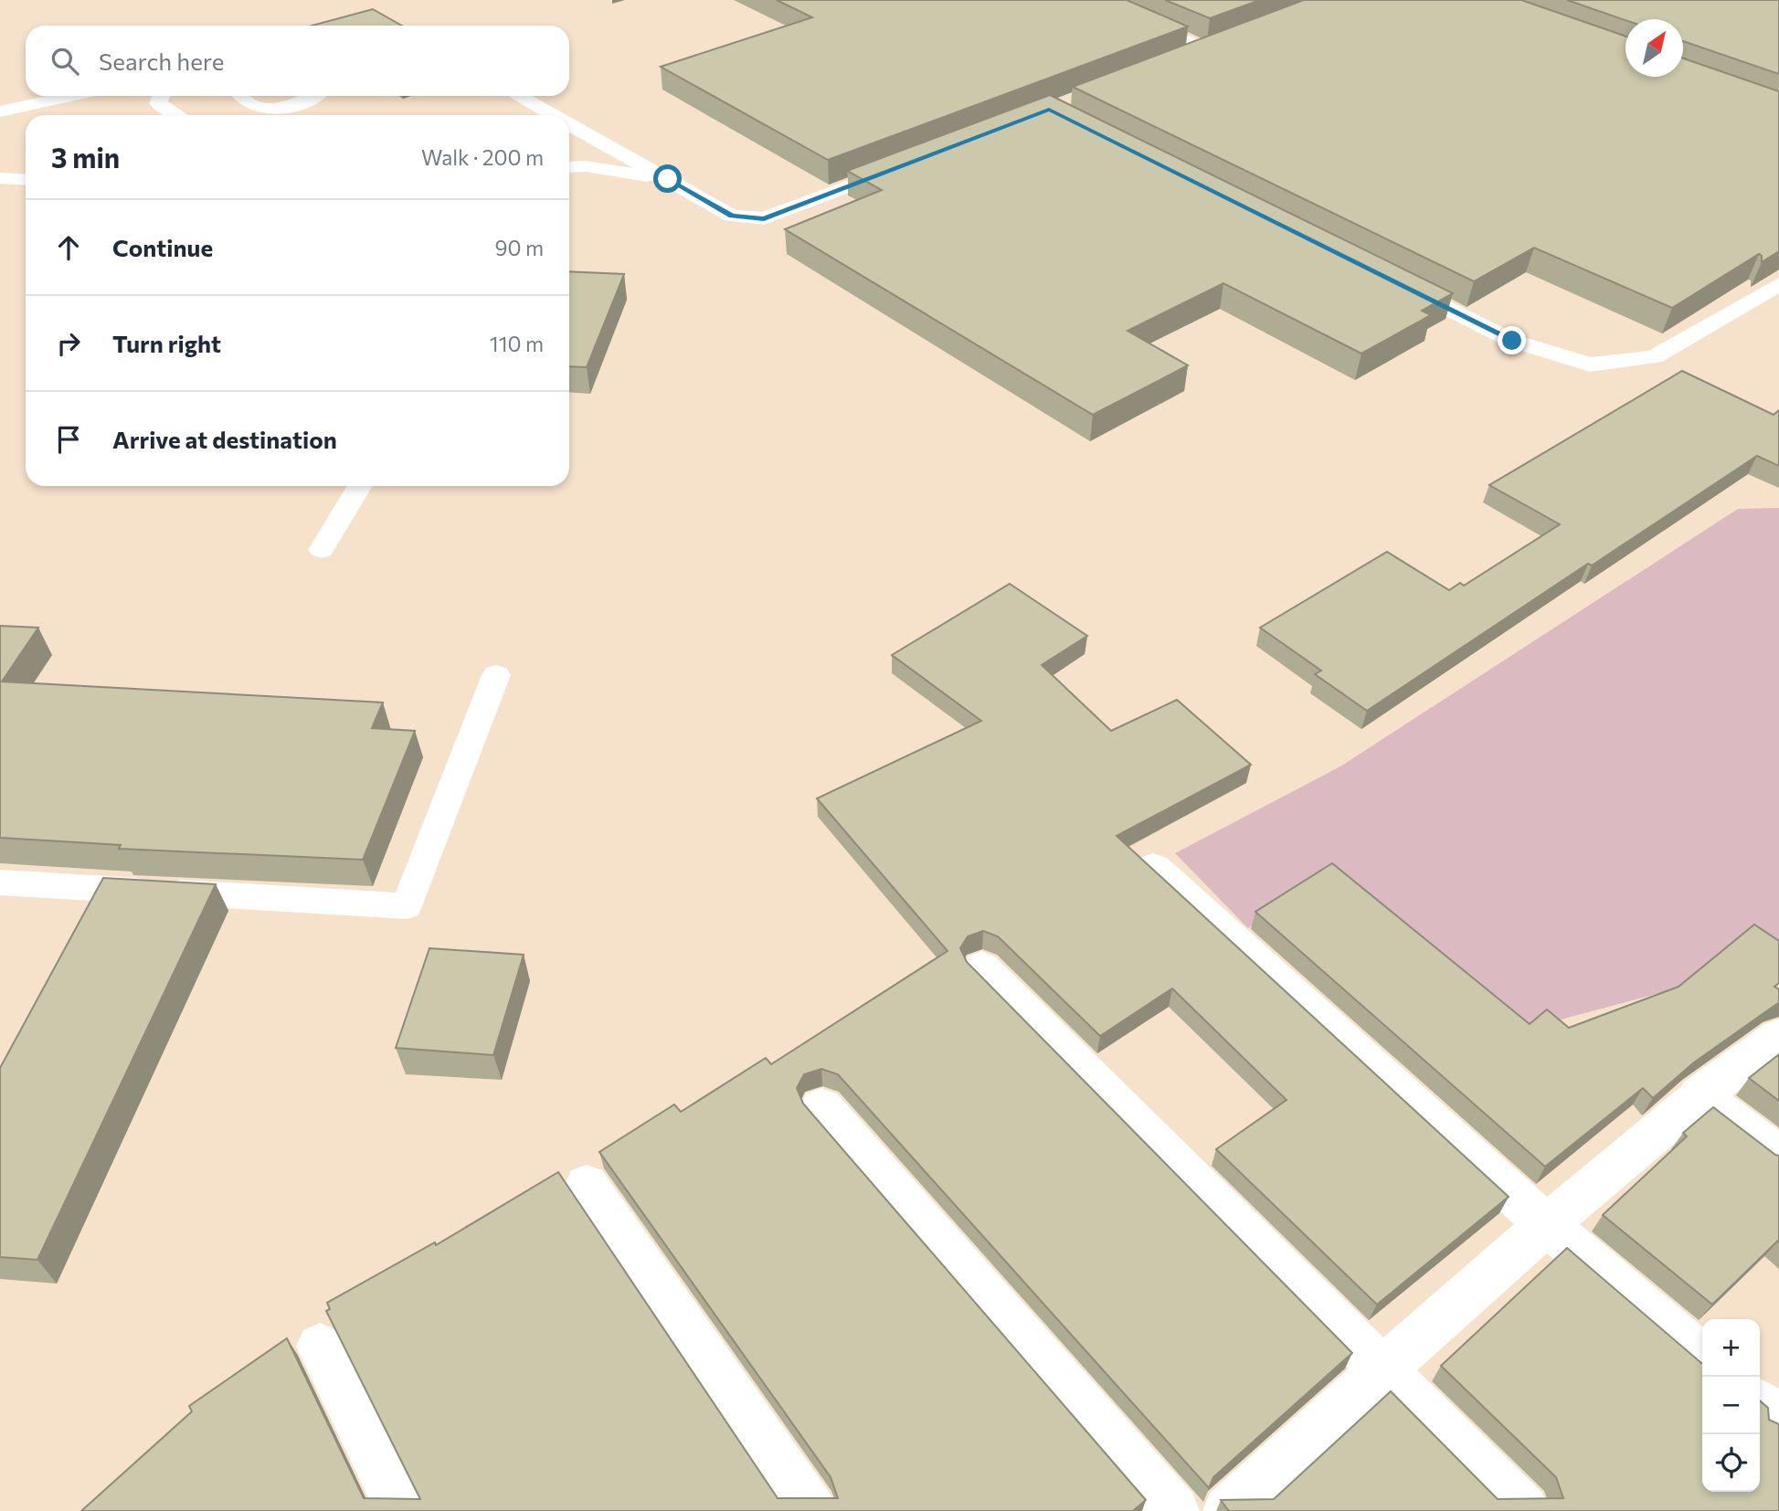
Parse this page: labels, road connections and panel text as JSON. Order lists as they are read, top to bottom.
{
  "north": "top right",
  "page": {
    "search": "Search here",
    "heading": ["3 min", "Walk · 200 m"],
    "list": [
      ["Continue", "90 m"],
      ["Turn right", "110 m"],
      "Arrive at destination"
    ],
    "map_buttons": ["+", "−"]
  }
}
